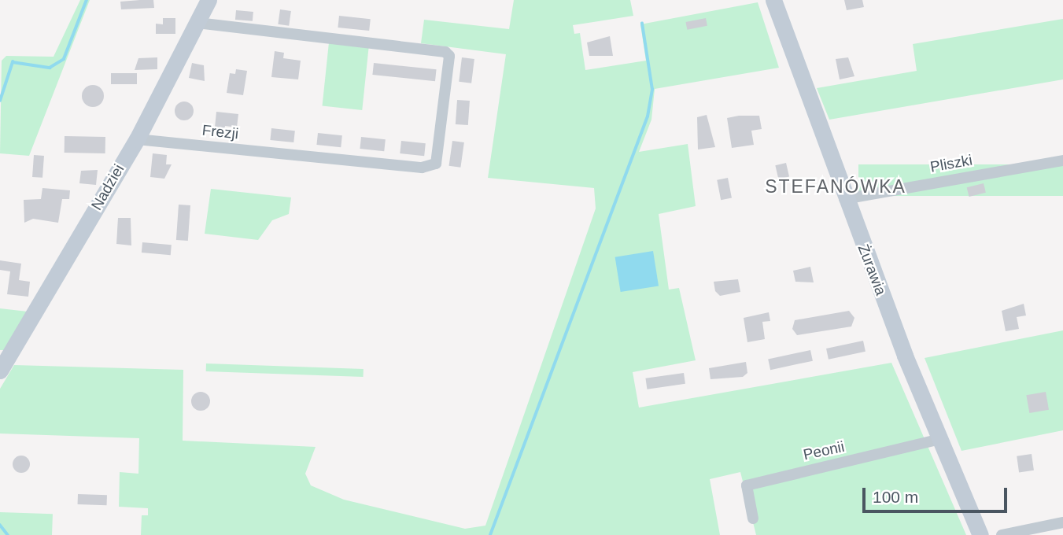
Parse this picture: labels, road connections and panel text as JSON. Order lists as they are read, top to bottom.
{
  "streets": {
    "main road": ["Nadziei", "Żurawia"],
    "street": ["Frezji", "Pliszki", "Peonii"]
  },
  "crossings": [
    ["Frezji", "Nadziei"],
    ["Pliszki", "Żurawia"],
    ["Żurawia", "Peonii"]
  ],
  "districts": ["STEFANÓWKA"],
  "scale_bar": "100 m"
}
